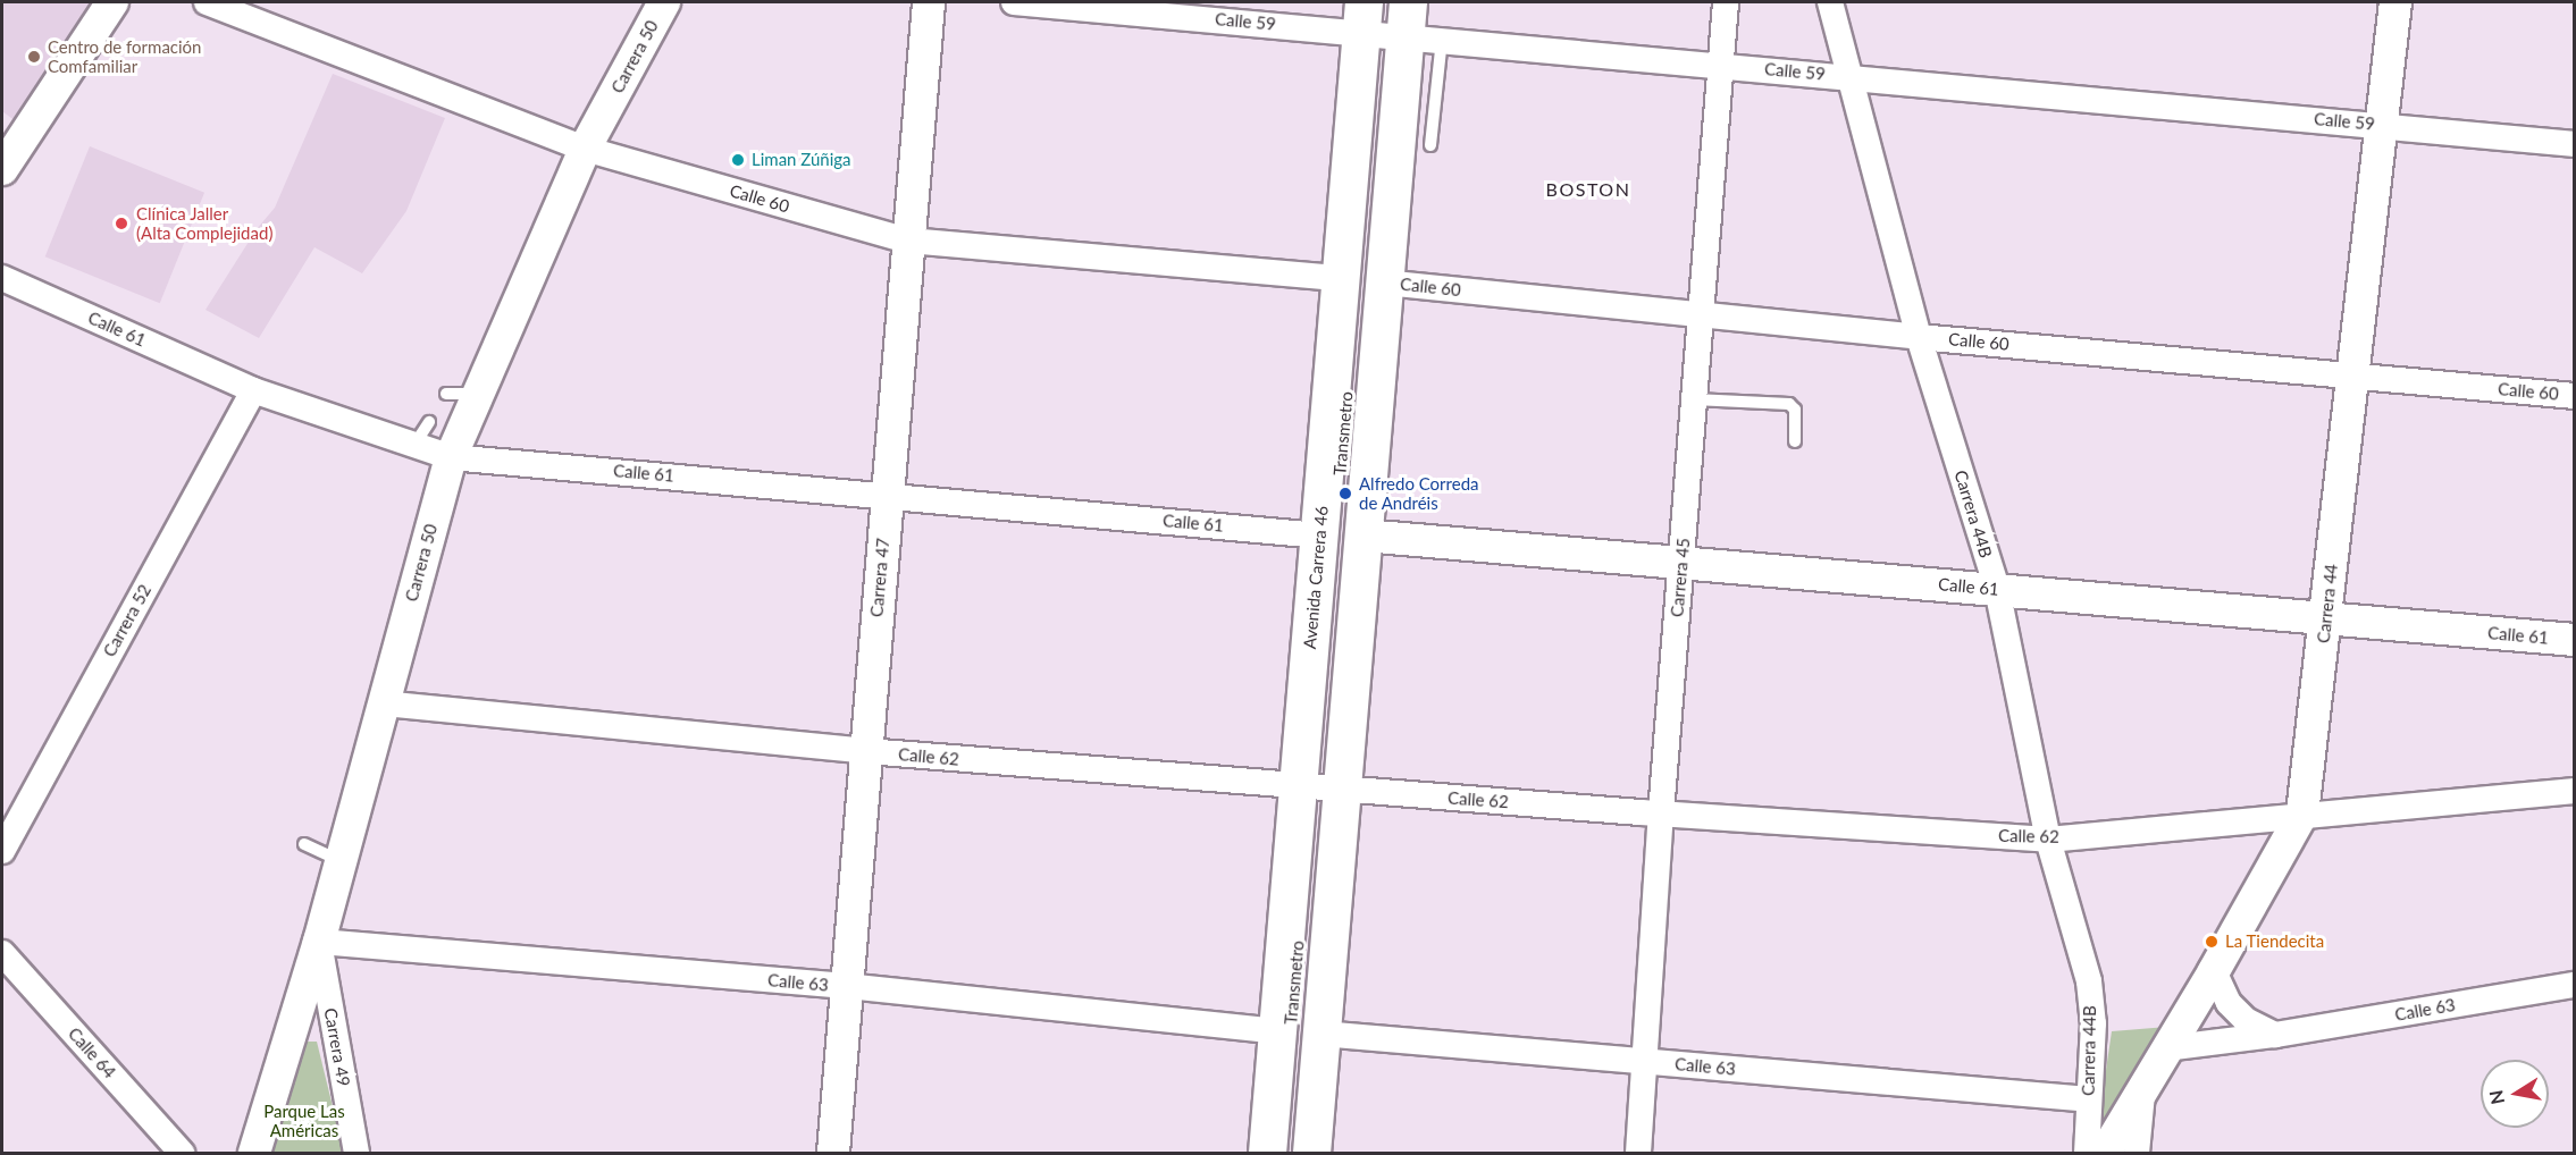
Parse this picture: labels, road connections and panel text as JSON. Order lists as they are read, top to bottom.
{
  "streets": {
    "main road": ["Avenida Carrera 46"],
    "street": [
      "Calle 59",
      "Carrera 50",
      "Calle 60",
      "Calle 61",
      "Carrera 44B",
      "Carrera 47",
      "Carrera 45",
      "Carrera 44",
      "Carrera 52",
      "Calle 62",
      "Calle 63",
      "Carrera 49",
      "Calle 64"
    ],
    "lane": ["Transmetro"]
  },
  "crossings": [
    ["Calle 59", "Transmetro"],
    ["Calle 59", "Carrera 44B"],
    ["Calle 59", "Avenida Carrera 46"],
    ["Calle 59", "Carrera 45"],
    ["Calle 59", "Carrera 44"],
    ["Carrera 50", "Calle 60"],
    ["Carrera 50", "Calle 61"],
    ["Carrera 50", "Calle 62"],
    ["Carrera 50", "Calle 63"],
    ["Carrera 50", "Carrera 49"],
    ["Calle 60", "Carrera 44B"],
    ["Calle 60", "Carrera 47"],
    ["Calle 60", "Avenida Carrera 46"],
    ["Calle 60", "Carrera 45"],
    ["Calle 60", "Carrera 44"],
    ["Calle 61", "Carrera 44B"],
    ["Calle 61", "Carrera 47"],
    ["Calle 61", "Avenida Carrera 46"],
    ["Calle 61", "Carrera 45"],
    ["Calle 61", "Carrera 44"],
    ["Calle 61", "Carrera 52"],
    ["Transmetro", "Avenida Carrera 46"],
    ["Transmetro", "Calle 62"],
    ["Carrera 44B", "Calle 62"],
    ["Carrera 44B", "Calle 63"],
    ["Carrera 47", "Calle 62"],
    ["Carrera 47", "Calle 63"],
    ["Avenida Carrera 46", "Calle 62"],
    ["Avenida Carrera 46", "Calle 63"],
    ["Carrera 45", "Calle 62"],
    ["Carrera 45", "Calle 63"],
    ["Carrera 44", "Calle 62"],
    ["Carrera 44", "Calle 63"],
    ["Calle 63", "Carrera 49"]
  ],
  "districts": ["BOSTON"],
  "parks": ["Parque Las Américas"],
  "places": [
    "Centro de formación Comfamiliar",
    "Liman Zúñiga",
    "Clínica Jaller (Alta Complejidad)",
    "Alfredo Correda de Andréis",
    "La Tiendecita"
  ],
  "north": "left"
}
